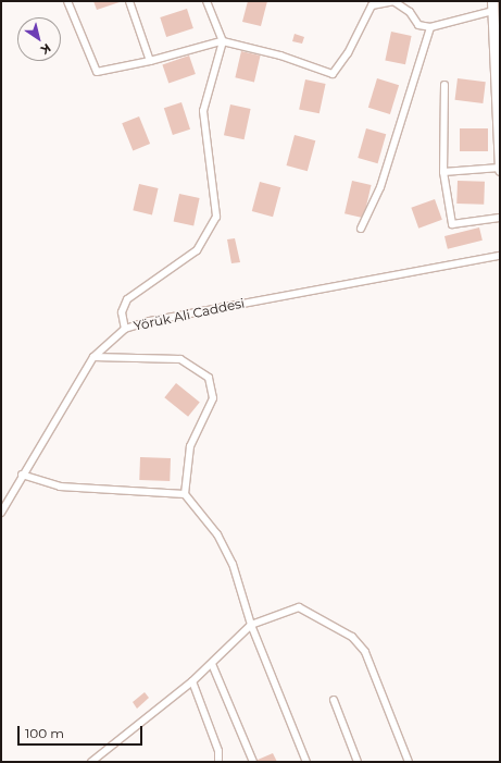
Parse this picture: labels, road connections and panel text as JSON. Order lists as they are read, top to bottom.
{
  "streets": {
    "street": ["Yörük Ali Caddesi"]
  },
  "scale_bar": "100 m",
  "north": "bottom right"
}
